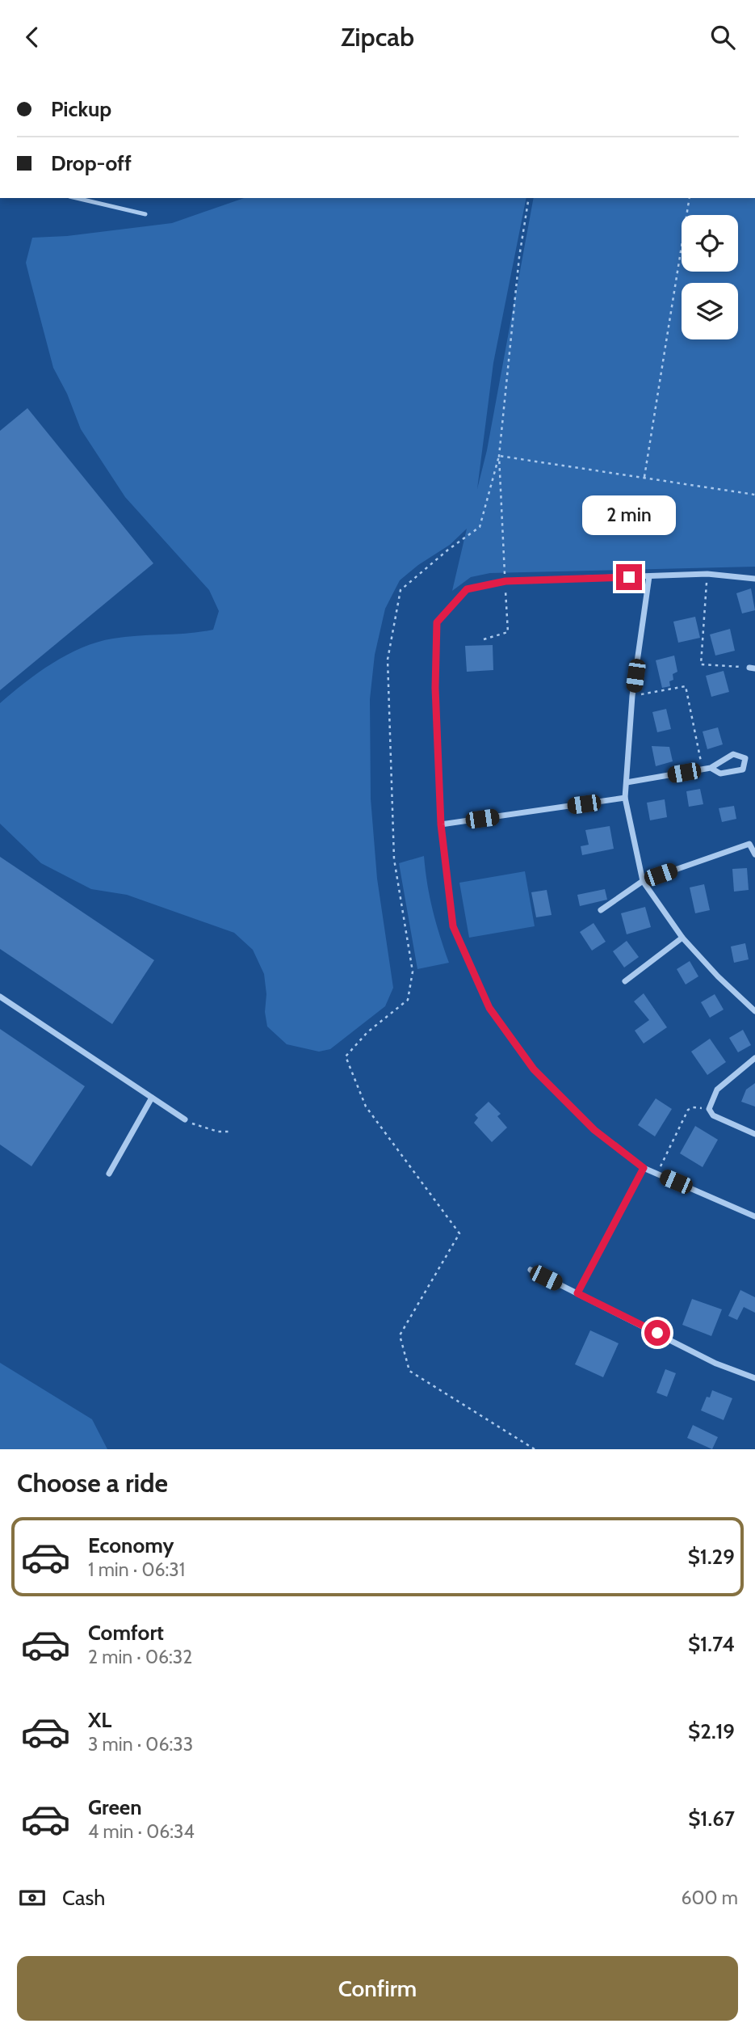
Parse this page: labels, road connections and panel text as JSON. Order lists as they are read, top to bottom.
{
  "page": {
    "header": "Zipcab",
    "banner": ["Pickup", "Drop-off"],
    "bubble": "2 min",
    "heading": "Choose a ride",
    "list": [
      {
        "name": "Economy",
        "note": "1 min · 06:31",
        "value": "$1.29"
      },
      {
        "name": "Comfort",
        "note": "2 min · 06:32",
        "value": "$1.74"
      },
      {
        "name": "XL",
        "note": "3 min · 06:33",
        "value": "$2.19"
      },
      {
        "name": "Green",
        "note": "4 min · 06:34",
        "value": "$1.67"
      }
    ],
    "pay": ["Cash", "600 m"],
    "buttons": "Confirm"
  }
}
